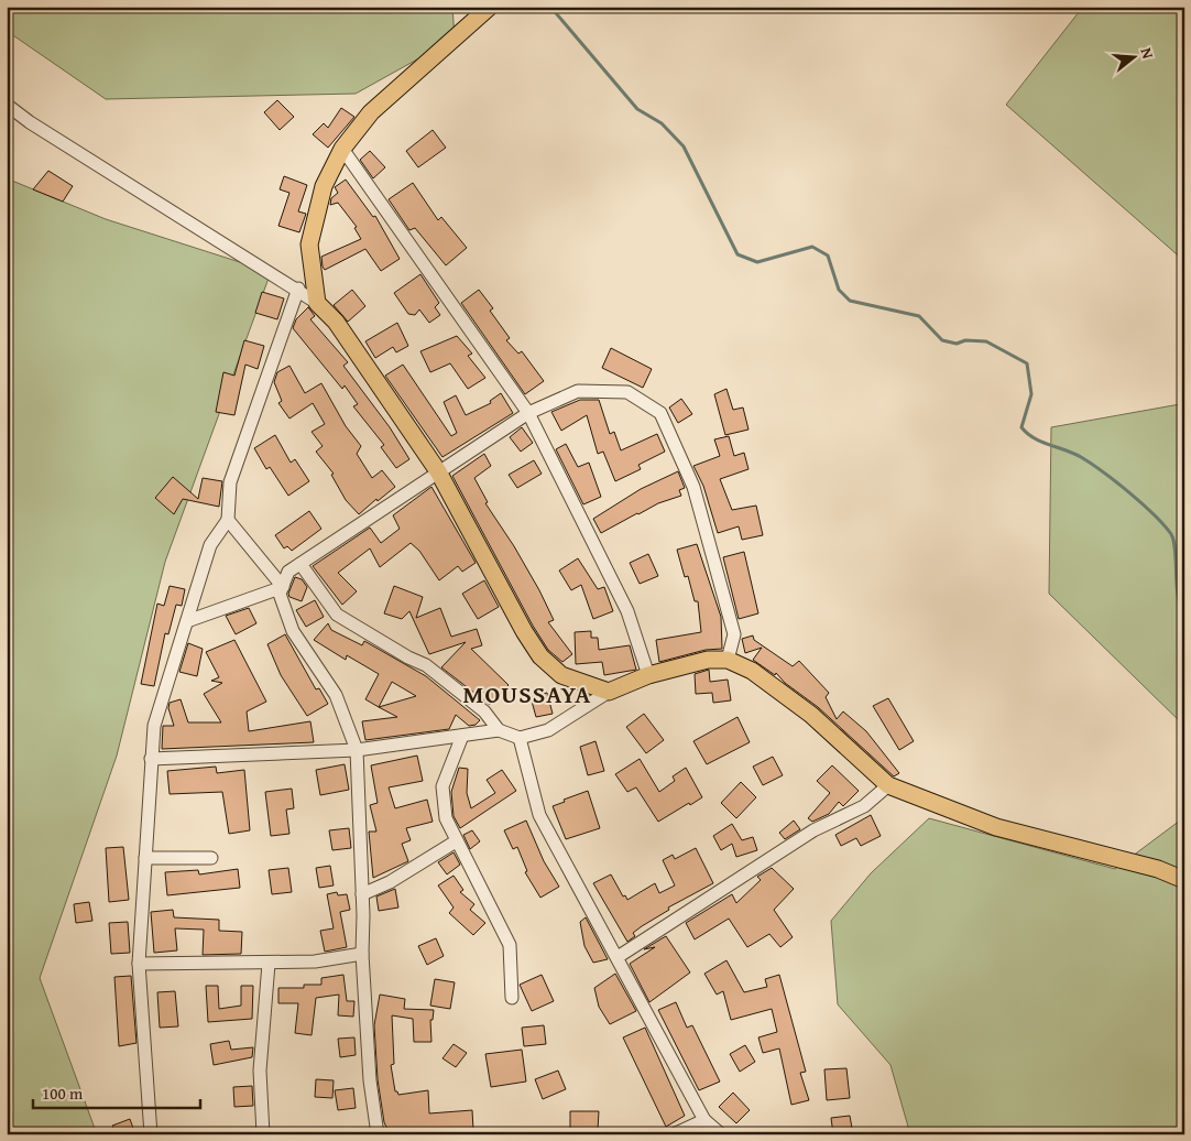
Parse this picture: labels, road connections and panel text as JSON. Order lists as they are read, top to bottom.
{
  "districts": ["MOUSSAYA"],
  "scale_bar": "100 m",
  "north": "right"
}
